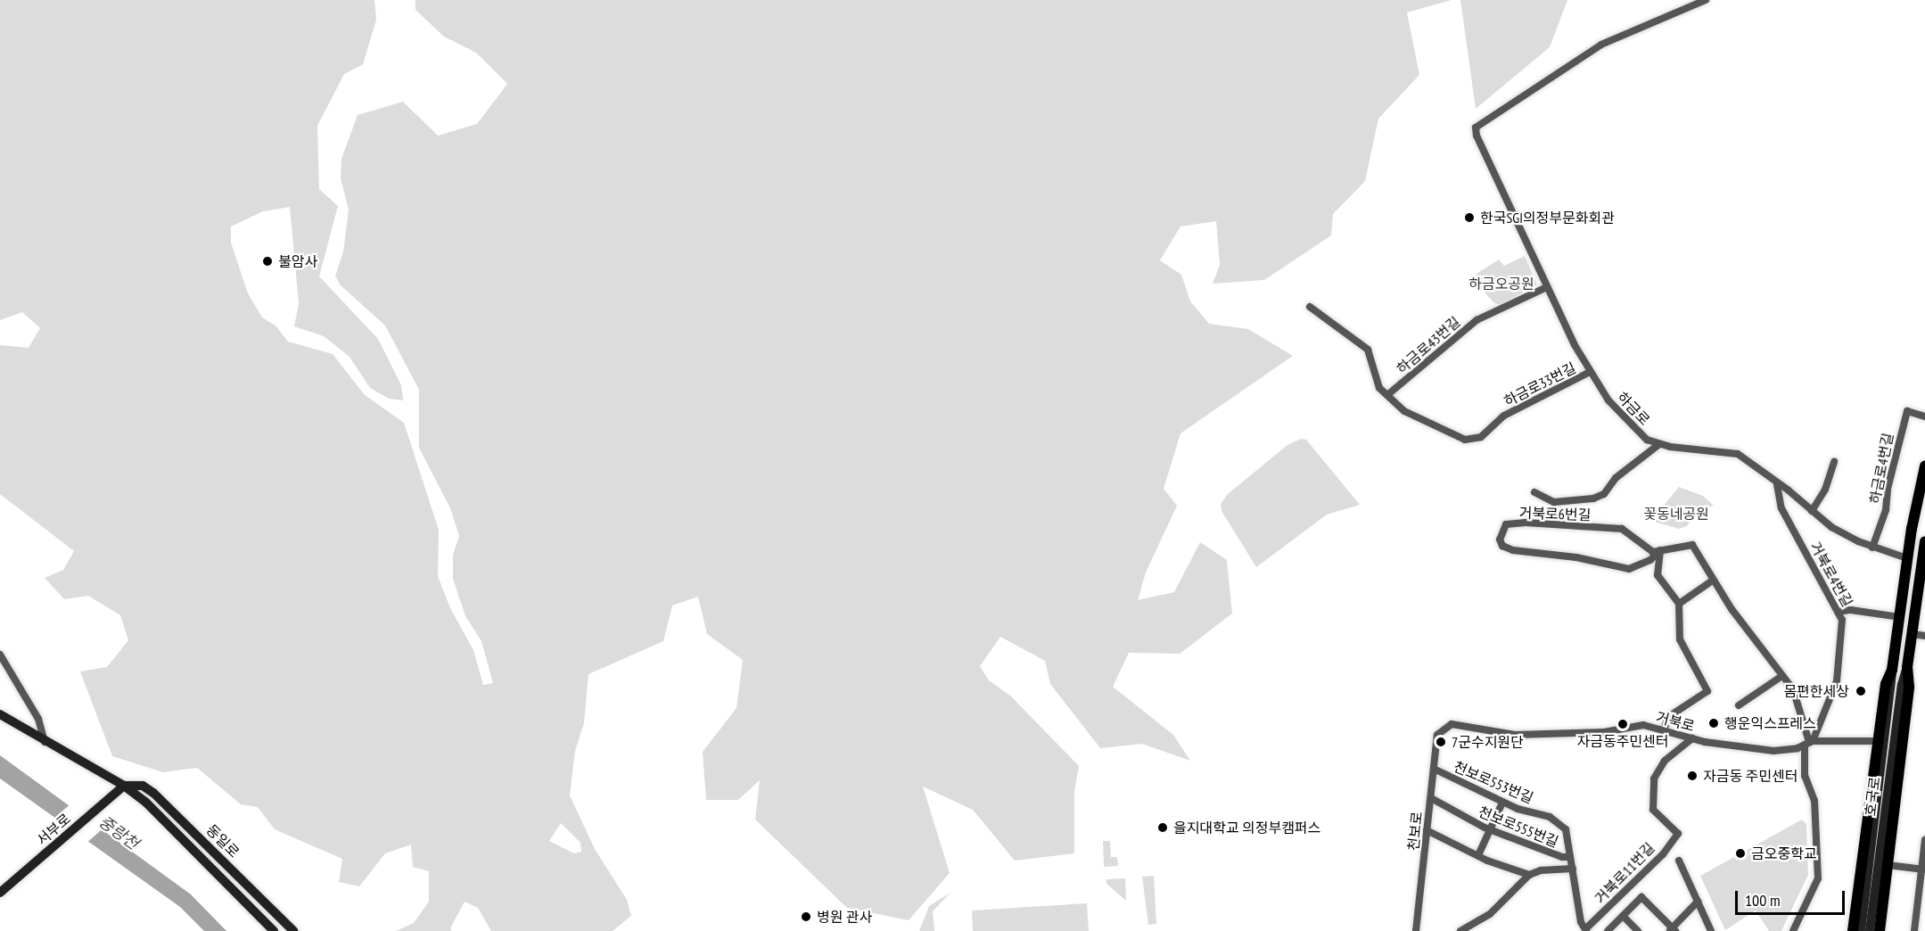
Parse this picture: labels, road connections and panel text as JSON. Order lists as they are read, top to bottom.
{
  "streets": {
    "main road": ["호국로"],
    "street": [
      "하금로43번길",
      "하금로33번길",
      "하금로",
      "하금로4번길",
      "거북로6번길",
      "거북로4번길",
      "거북로",
      "천보로553번길",
      "천보로555번길",
      "서부로",
      "천보로",
      "동일로",
      "거북로11번길"
    ]
  },
  "crossings": [
    ["하금로43번길", "하금로33번길"],
    ["하금로43번길", "하금로"],
    ["하금로33번길", "하금로"],
    ["하금로", "하금로4번길"],
    ["하금로", "거북로4번길"],
    ["하금로", "호국로"],
    ["거북로6번길", "거북로4번길"],
    ["거북로6번길", "거북로"],
    ["거북로4번길", "거북로"],
    ["거북로", "호국로"],
    ["거북로", "천보로"],
    ["거북로", "거북로11번길"],
    ["천보로553번길", "천보로555번길"],
    ["천보로553번길", "천보로"],
    ["천보로553번길", "거북로11번길"],
    ["천보로555번길", "천보로"],
    ["서부로", "동일로"]
  ],
  "water": ["중랑천"],
  "parks": ["하금오공원", "꽃동네공원"],
  "places": [
    "한국SGI의정부문화회관",
    "불암사",
    "몸편한세상",
    "행운익스프레스",
    "자금동주민센터",
    "7군수지원단",
    "자금동 주민센터",
    "을지대학교 의정부캠퍼스",
    "금오중학교",
    "병원 관사"
  ],
  "scale_bar": "100 m"
}
